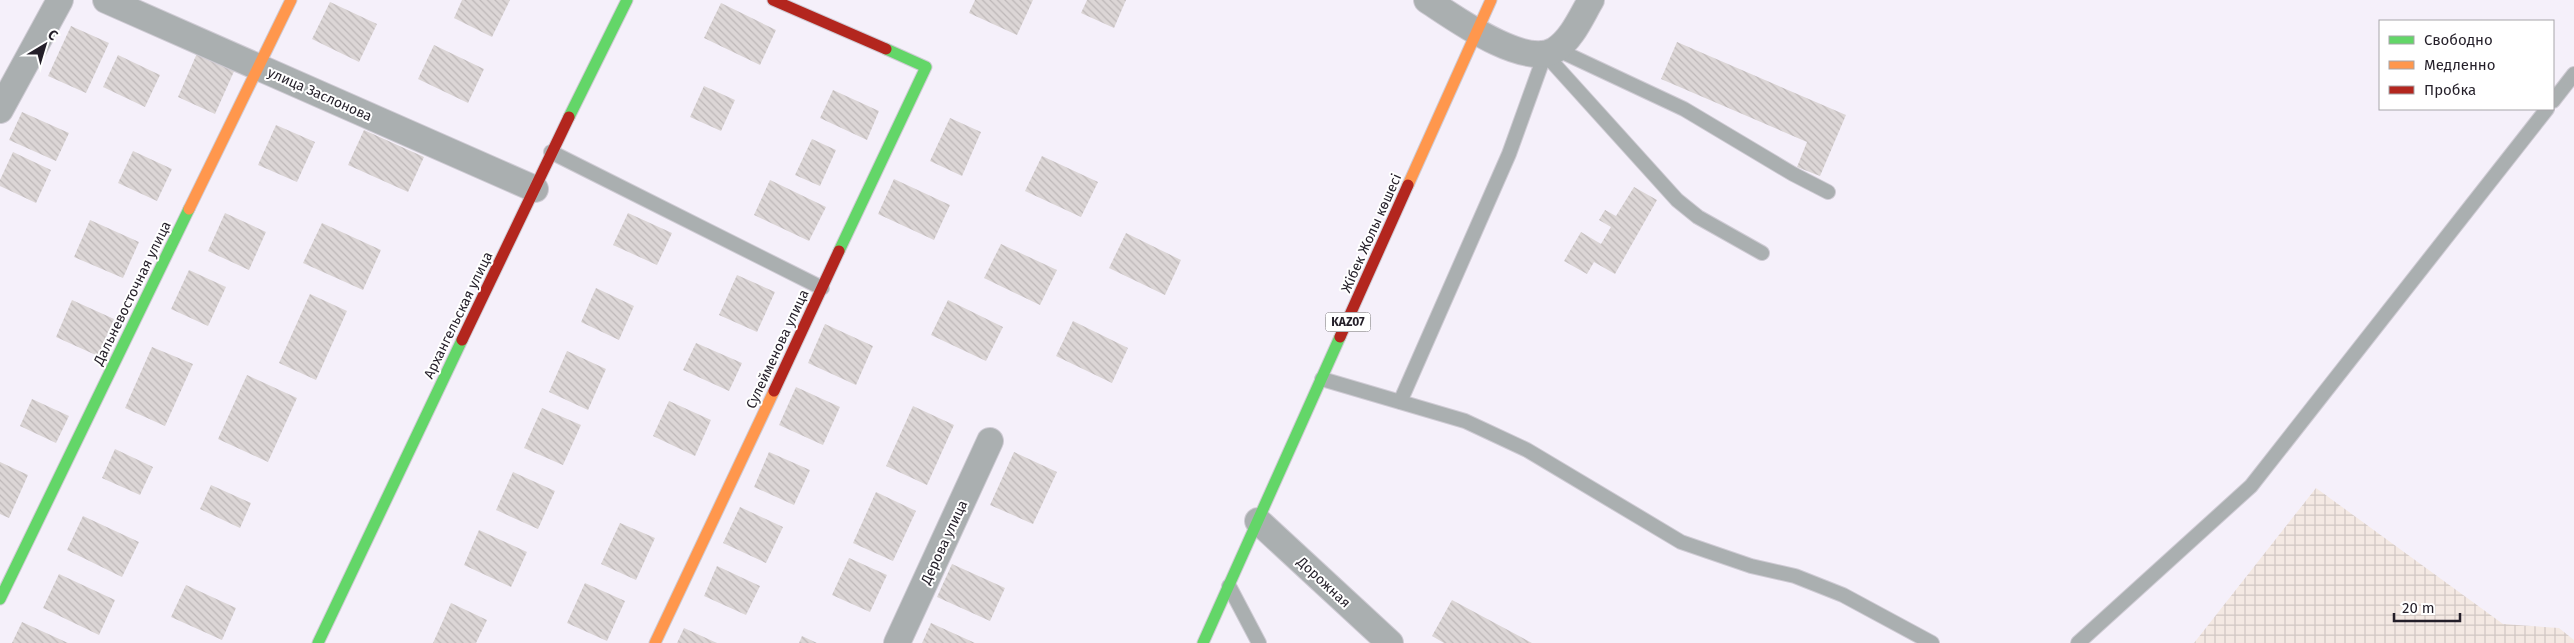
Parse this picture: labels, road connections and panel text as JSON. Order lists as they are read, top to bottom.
{
  "streets": {
    "main road": [
      "Жібек Жолы көшесі",
      "Дальневосточная улица",
      "Архангельская улица",
      "KAZ07",
      "Сулейменова улица"
    ],
    "street": ["улица Заслонова", "Дерова улица", "Дорожная"]
  },
  "crossings": [
    ["улица Заслонова", "Дальневосточная улица"],
    ["улица Заслонова", "Архангельская улица"],
    ["Жібек Жолы көшесі", "Дорожная"]
  ],
  "legend": ["Свободно", "Медленно", "Пробка"],
  "scale_bar": "20 m",
  "north": "top right"
}
